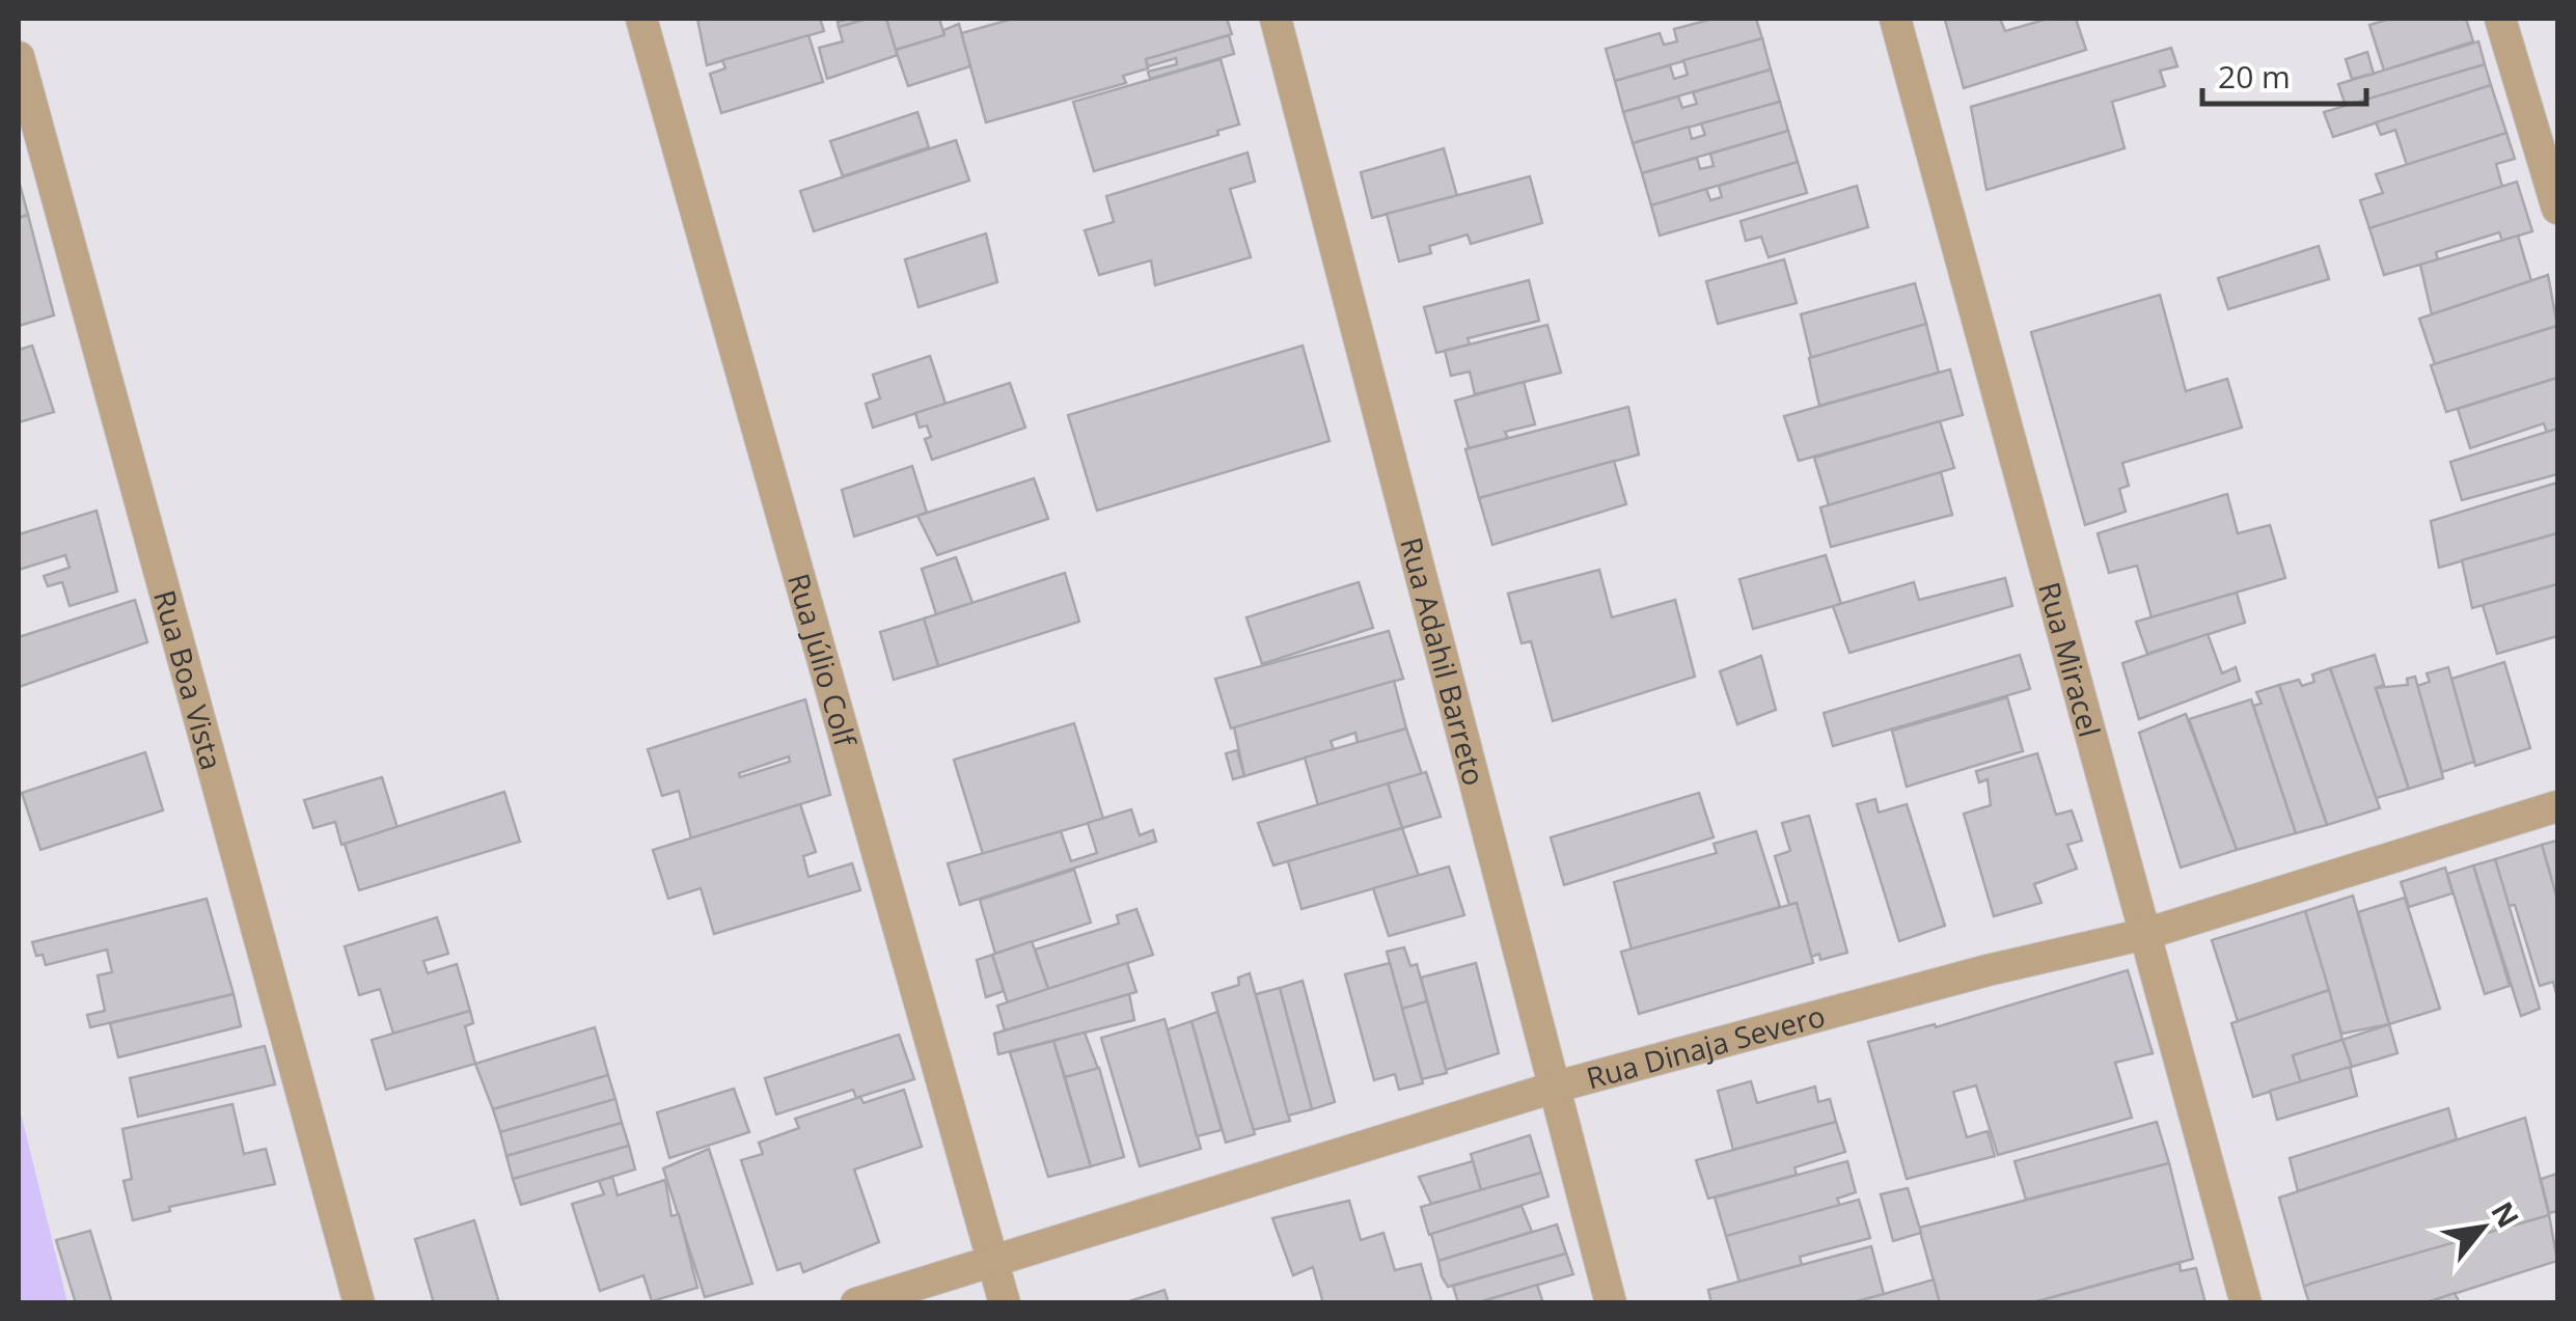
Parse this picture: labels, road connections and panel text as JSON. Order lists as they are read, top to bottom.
{
  "streets": {
    "street": [
      "Rua Júlio Colf",
      "Rua Adahil Barreto",
      "Rua Miracel",
      "Rua Boa Vista",
      "Rua Dinaja Severo"
    ]
  },
  "crossings": [
    ["Rua Júlio Colf", "Rua Dinaja Severo"],
    ["Rua Adahil Barreto", "Rua Dinaja Severo"],
    ["Rua Miracel", "Rua Dinaja Severo"]
  ],
  "scale_bar": "20 m",
  "north": "top right"
}
